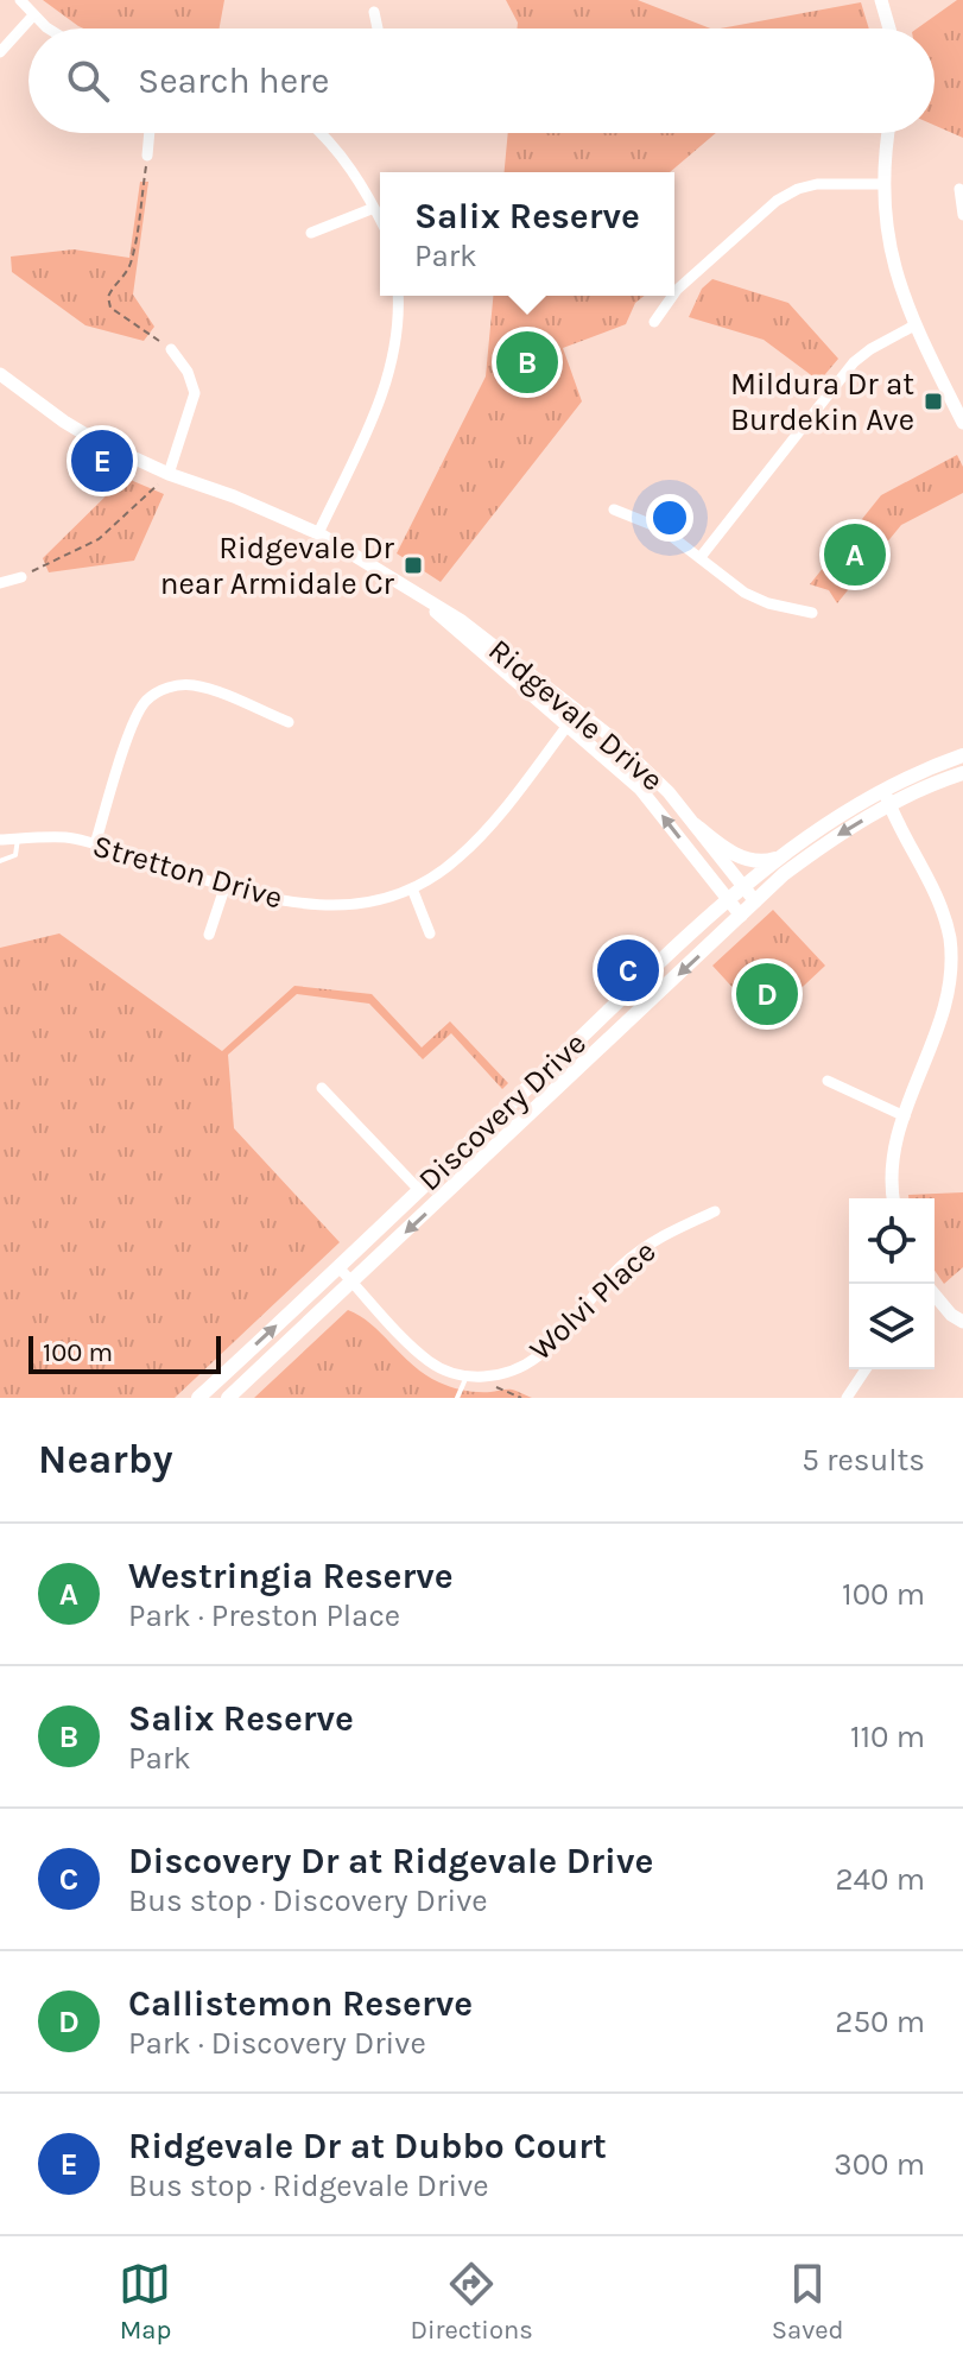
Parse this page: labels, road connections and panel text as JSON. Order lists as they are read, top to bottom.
{
  "streets": {
    "main road": ["Discovery Drive"],
    "street": ["Ridgevale Drive", "Stretton Drive", "Wolvi Place"]
  },
  "crossings": [
    ["Ridgevale Drive", "Stretton Drive"],
    ["Ridgevale Drive", "Discovery Drive"],
    ["Discovery Drive", "Wolvi Place"]
  ],
  "places": {
    "transit": ["Mildura Dr at Burdekin Ave", "Ridgevale Dr near Armidale Cr"]
  },
  "scale_bar": "100 m",
  "page": {
    "search": "Search here",
    "popup": ["Salix Reserve", "Park"],
    "pins": [
      "B",
      "E",
      "A",
      "C",
      "D"
    ],
    "scale": "100 m",
    "heading": ["Nearby", "5 results"],
    "list": [
      {
        "mark": "A",
        "name": "Westringia Reserve",
        "note": "Park · Preston Place",
        "value": "100 m"
      },
      {
        "mark": "B",
        "name": "Salix Reserve",
        "note": "Park",
        "value": "110 m"
      },
      {
        "mark": "C",
        "name": "Discovery Dr at Ridgevale Drive",
        "note": "Bus stop · Discovery Drive",
        "value": "240 m"
      },
      {
        "mark": "D",
        "name": "Callistemon Reserve",
        "note": "Park · Discovery Drive",
        "value": "250 m"
      },
      {
        "mark": "E",
        "name": "Ridgevale Dr at Dubbo Court",
        "note": "Bus stop · Ridgevale Drive",
        "value": "300 m"
      }
    ],
    "nav": ["Map", "Directions", "Saved"]
  }
}
